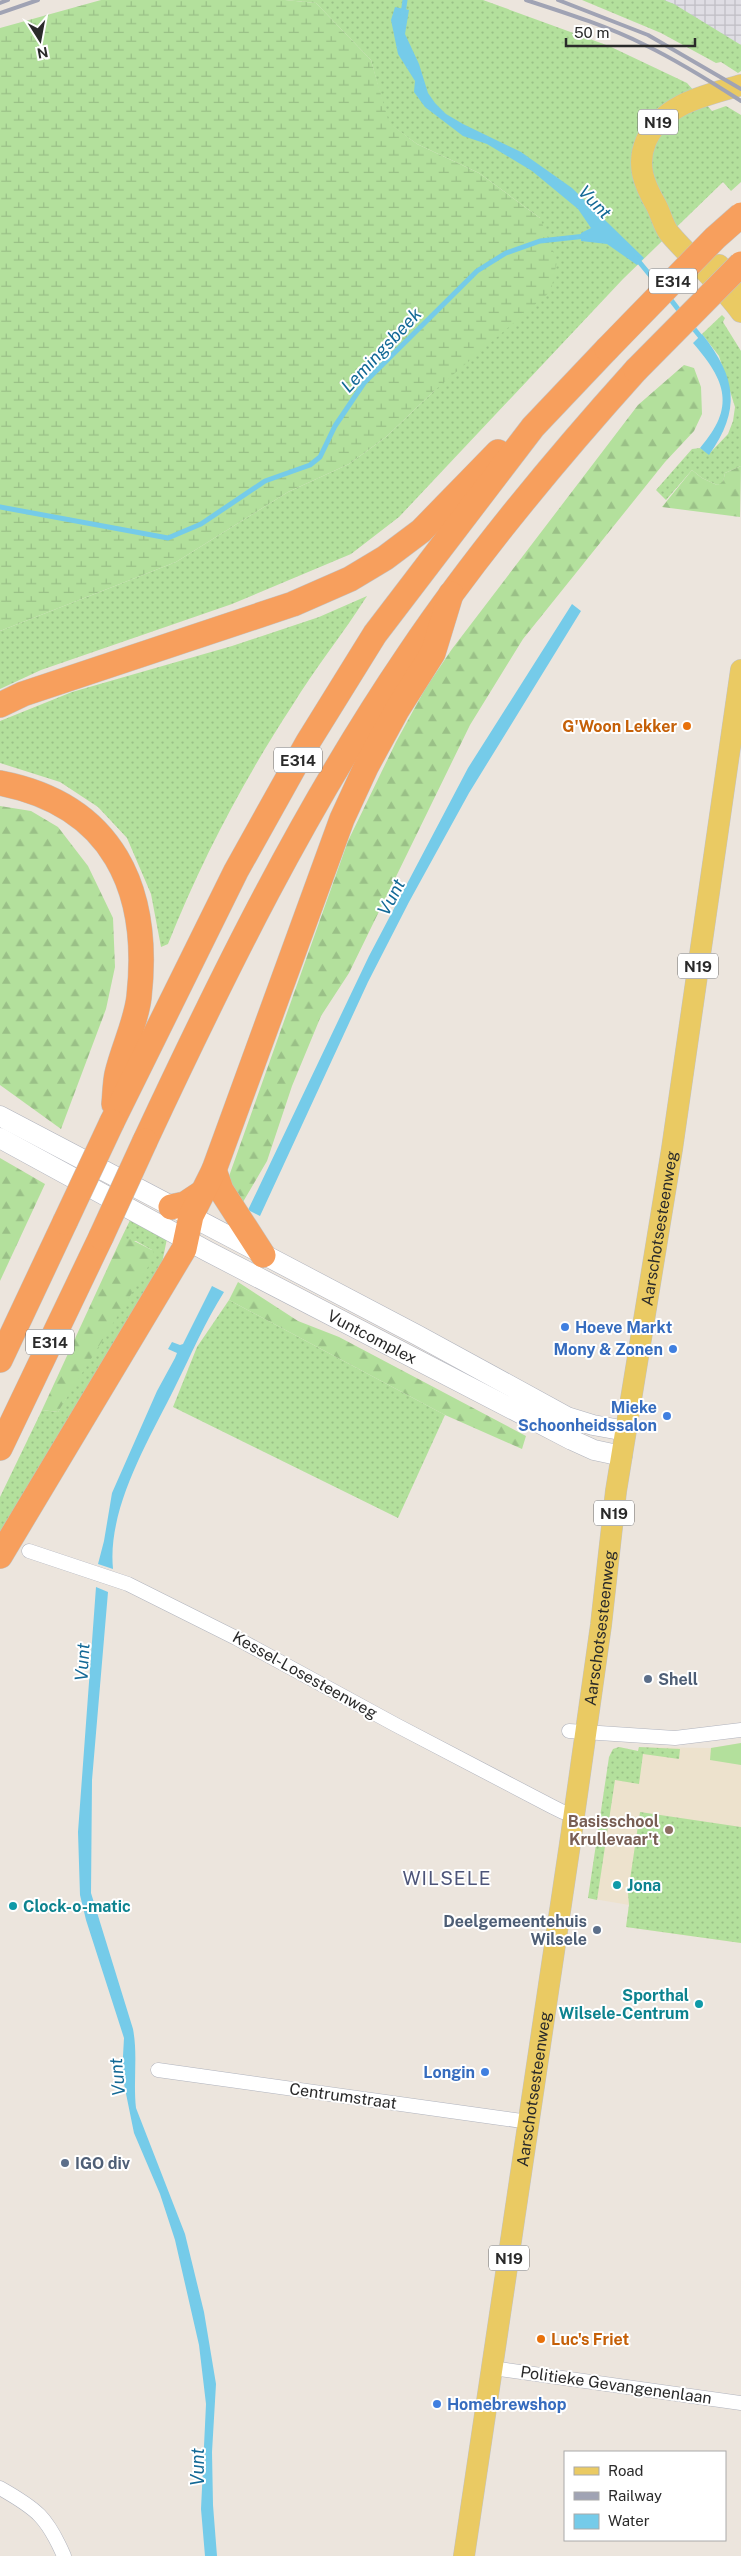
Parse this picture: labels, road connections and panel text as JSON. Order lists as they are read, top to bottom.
{
  "streets": {
    "highway": ["E314"],
    "main road": ["N19", "Aarschotsesteenweg", "Vuntcomplex"],
    "street": ["Kessel-Losesteenweg", "Centrumstraat", "Politieke Gevangenenlaan"]
  },
  "crossings": [
    ["Aarschotsesteenweg", "Vuntcomplex"],
    ["Aarschotsesteenweg", "Kessel-Losesteenweg"],
    ["Aarschotsesteenweg", "Centrumstraat"],
    ["Aarschotsesteenweg", "Politieke Gevangenenlaan"]
  ],
  "districts": ["WILSELE"],
  "water": ["Vunt", "Lemingsbeek"],
  "places": [
    "G'Woon Lekker",
    "Hoeve Markt",
    "Mony & Zonen",
    "Mieke Schoonheidssalon",
    "Shell",
    "Basisschool Krullevaar't",
    "Jona",
    "Clock-o-matic",
    "Deelgemeentehuis Wilsele",
    "Sporthal Wilsele-Centrum",
    "Longin",
    "IGO div",
    "Luc's Friet",
    "Homebrewshop"
  ],
  "legend": ["Road", "Railway", "Water"],
  "scale_bar": "50 m",
  "north": "bottom"
}
